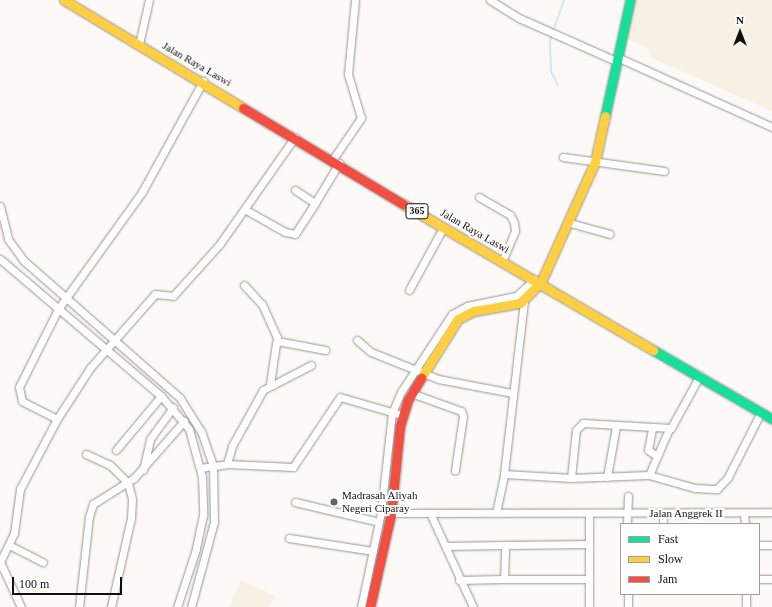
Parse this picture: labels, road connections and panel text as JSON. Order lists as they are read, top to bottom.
{
  "streets": {
    "main road": ["Jalan Raya Laswi", "365"],
    "street": ["Jalan Anggrek II"]
  },
  "places": ["Madrasah Aliyah Negeri Ciparay"],
  "legend": ["Fast", "Slow", "Jam"],
  "scale_bar": "100 m",
  "north": "top"
}
